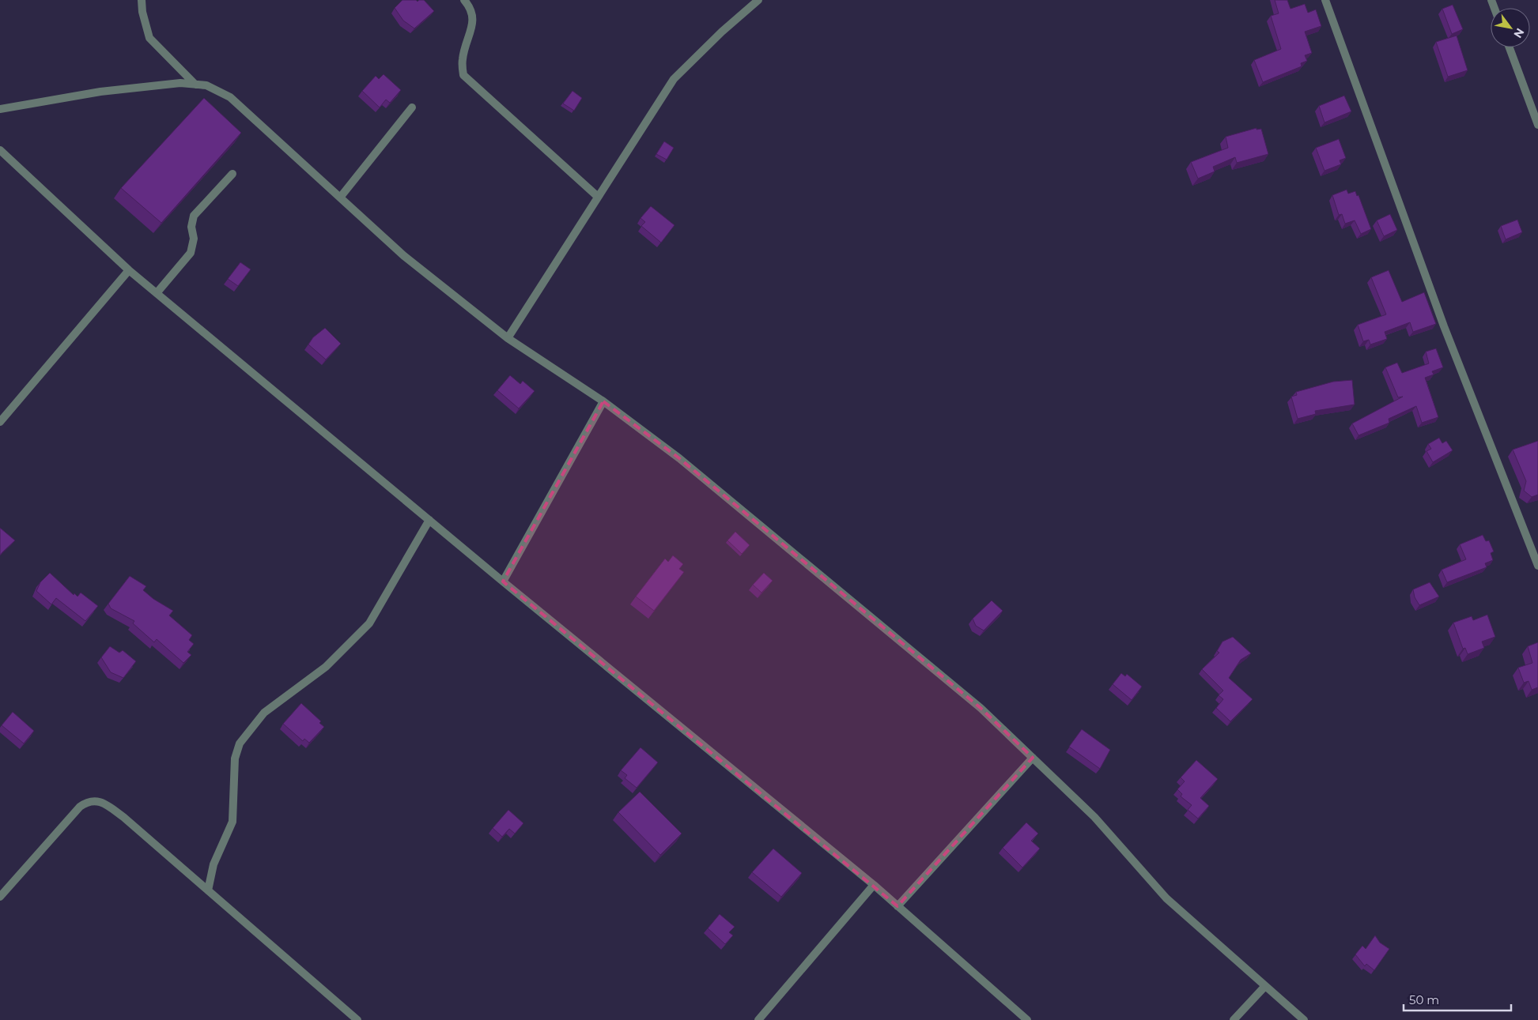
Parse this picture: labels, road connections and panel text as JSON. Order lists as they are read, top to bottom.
{
  "scale_bar": "50 m",
  "north": "bottom right"
}
